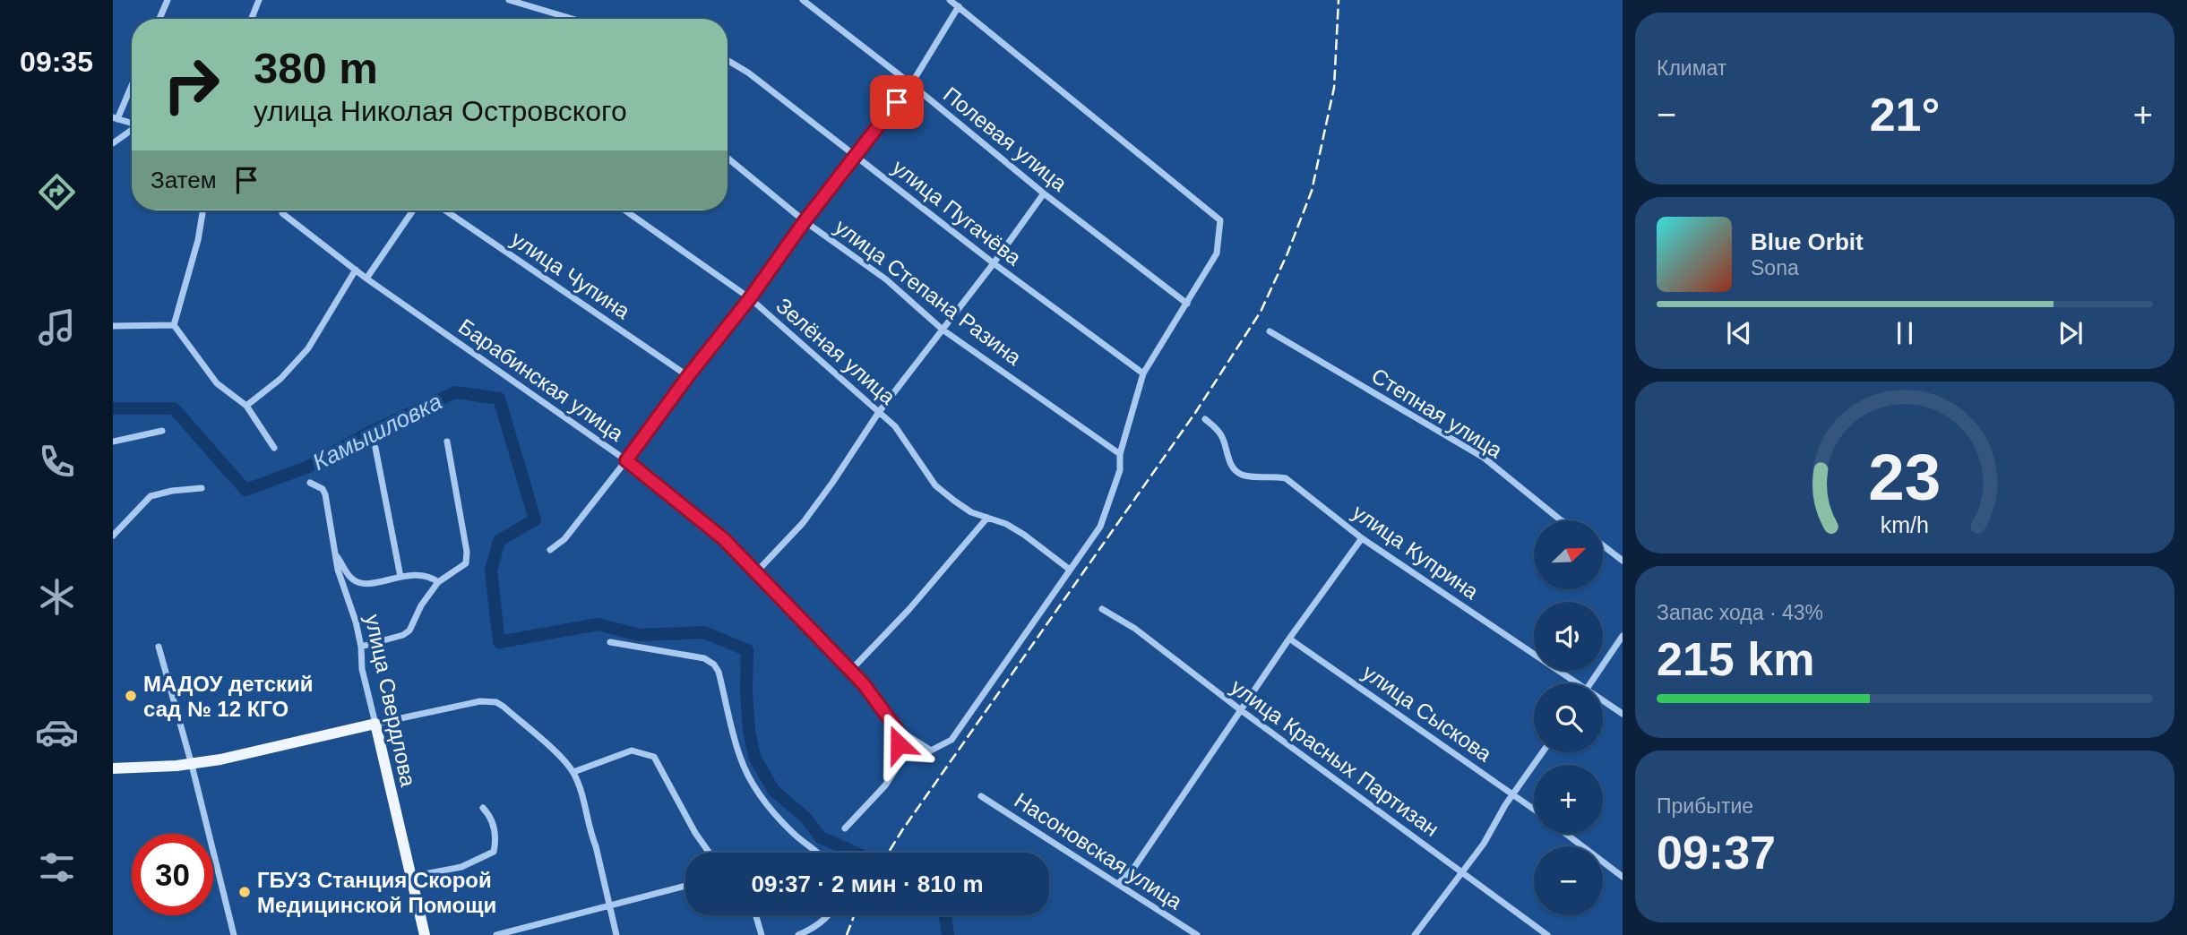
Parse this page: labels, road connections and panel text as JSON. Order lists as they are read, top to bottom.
{
  "streets": {
    "main road": ["улица Свердлова"],
    "street": [
      "Полевая улица",
      "улица Пугачёва",
      "улица Чупина",
      "улица Степана Разина",
      "Зелёная улица",
      "Барабинская улица",
      "Степная улица",
      "улица Куприна",
      "улица Сыскова",
      "улица Красных Партизан",
      "Насоновская улица"
    ]
  },
  "water": ["Камышловка"],
  "places": ["МАДОУ детский сад № 12 КГО", "ГБУЗ Станция Скорой Медицинской Помощи"],
  "north": "top right",
  "page": {
    "tabs": "09:35",
    "tile": [
      "Климат",
      ["Запас хода · 43%", "215 km"],
      ["Прибытие", "09:37"]
    ],
    "turn": ["380 m", "улица Николая Островского"],
    "heat": ["−", "21°", "+"],
    "then": "Затем",
    "song": ["Blue Orbit", "Sona"],
    "map_buttons": ["+", "−"],
    "limit": "30",
    "trip": "09:37 · 2 мин · 810 m",
    "gauge": ["23", "km/h"]
  }
}
